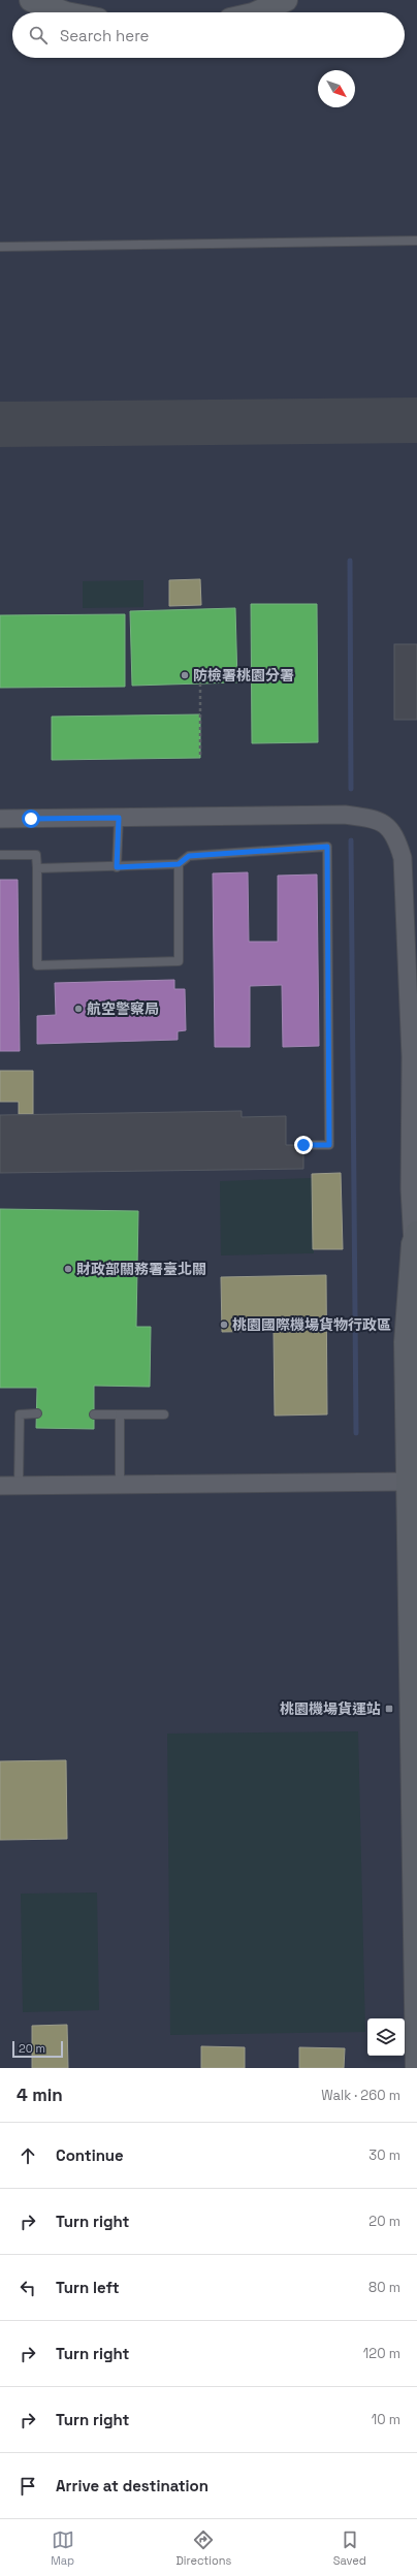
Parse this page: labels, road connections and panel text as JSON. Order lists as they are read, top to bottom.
{
  "places": {
    "other": [
      "防檢署桃園分署",
      "航空警察局",
      "財政部關務署臺北關",
      "桃園國際機場貨物行政區"
    ],
    "transit": ["桃園機場貨運站"]
  },
  "scale_bar": "20 m",
  "north": "bottom right",
  "page": {
    "search": "Search here",
    "scale": "20 m",
    "heading": ["4 min", "Walk · 260 m"],
    "list": [
      ["Continue", "30 m"],
      ["Turn right", "20 m"],
      ["Turn left", "80 m"],
      ["Turn right", "120 m"],
      ["Turn right", "10 m"],
      "Arrive at destination"
    ],
    "nav": ["Map", "Directions", "Saved"]
  }
}
